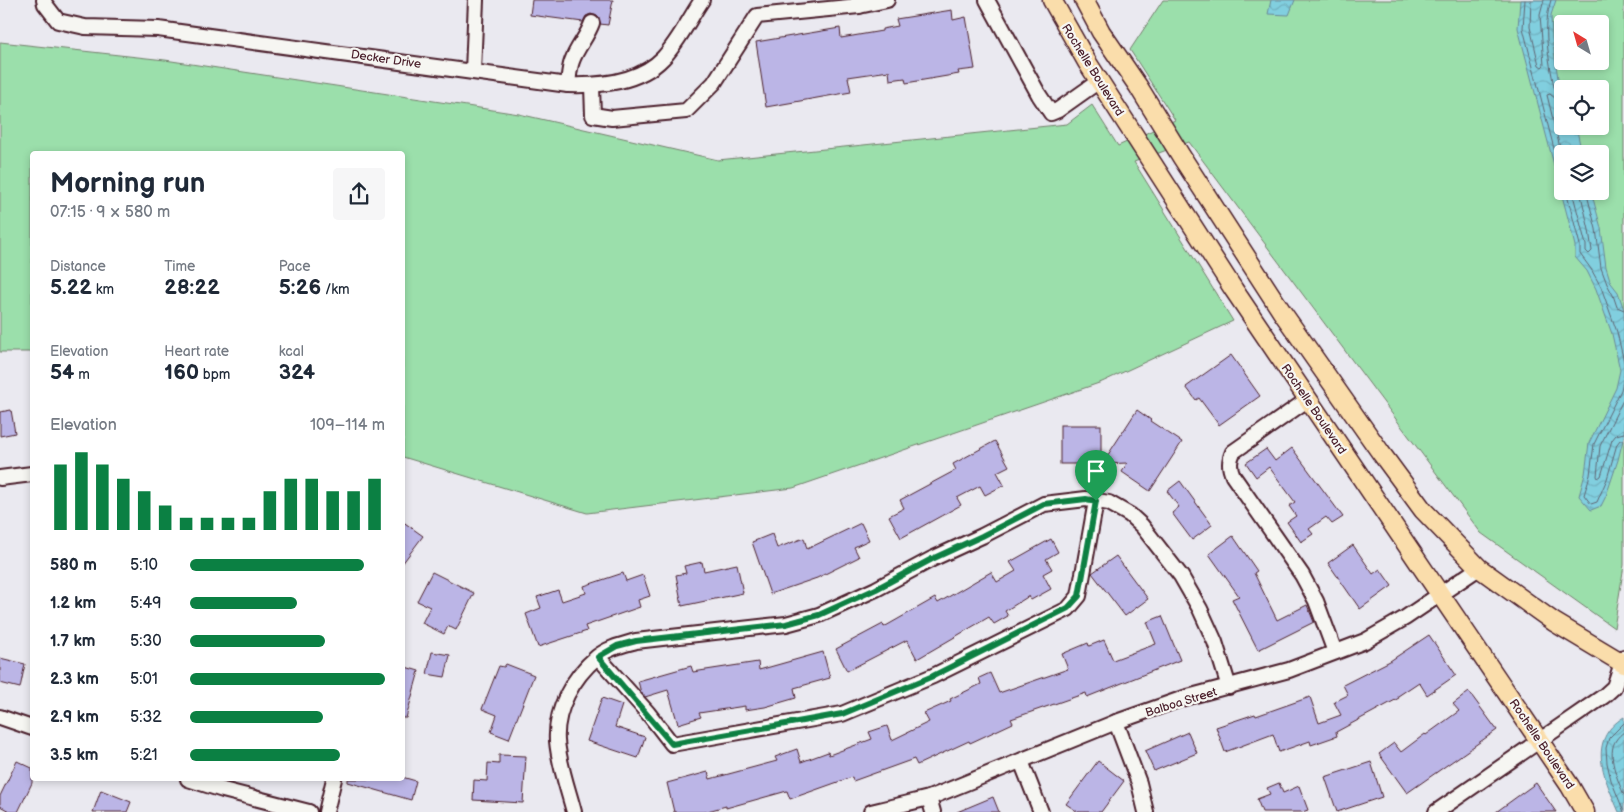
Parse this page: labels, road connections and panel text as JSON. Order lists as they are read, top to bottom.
{
  "streets": {
    "main road": ["Rochelle Boulevard"],
    "street": ["Decker Drive", "Balboa Street"]
  },
  "crossings": [
    ["Rochelle Boulevard", "Balboa Street"]
  ],
  "north": "top left",
  "page": {
    "heading": ["Morning run", "07:15 · 9 × 580 m"],
    "stats": [
      ["Distance", "5.22 km"],
      ["Time", "28:22"],
      ["Pace", "5:26 /km"],
      ["Elevation", "54 m"],
      ["Heart rate", "160 bpm"],
      ["kcal", "324"]
    ],
    "chart": ["Elevation", "109–114 m"],
    "list": [
      {
        "name": "580 m",
        "note": "5:10"
      },
      {
        "name": "1.2 km",
        "note": "5:49"
      },
      {
        "name": "1.7 km",
        "note": "5:30"
      },
      {
        "name": "2.3 km",
        "note": "5:01"
      },
      {
        "name": "2.9 km",
        "note": "5:32"
      },
      {
        "name": "3.5 km",
        "note": "5:21"
      }
    ]
  }
}
